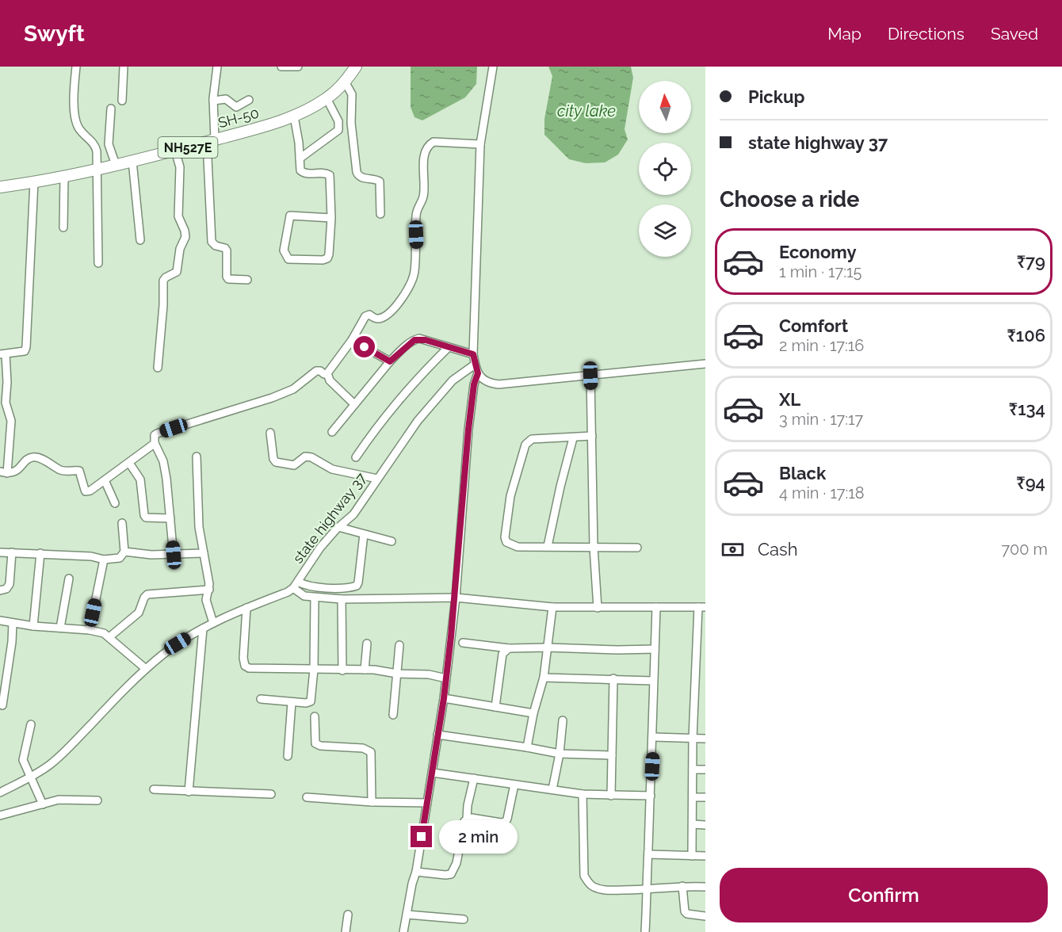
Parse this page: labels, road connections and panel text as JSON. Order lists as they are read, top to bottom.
{
  "streets": {
    "highway": ["SH-50", "NH527E"],
    "street": ["state highway 37"]
  },
  "water": ["city lake"],
  "north": "top",
  "page": {
    "header": "Swyft",
    "nav": ["Map", "Directions", "Saved"],
    "banner": ["Pickup", "state highway 37"],
    "heading": "Choose a ride",
    "list": [
      {
        "name": "Economy",
        "note": "1 min · 17:15",
        "value": "₹79"
      },
      {
        "name": "Comfort",
        "note": "2 min · 17:16",
        "value": "₹106"
      },
      {
        "name": "XL",
        "note": "3 min · 17:17",
        "value": "₹134"
      },
      {
        "name": "Black",
        "note": "4 min · 17:18",
        "value": "₹94"
      }
    ],
    "pay": ["Cash", "700 m"],
    "bubble": "2 min",
    "buttons": "Confirm"
  }
}
